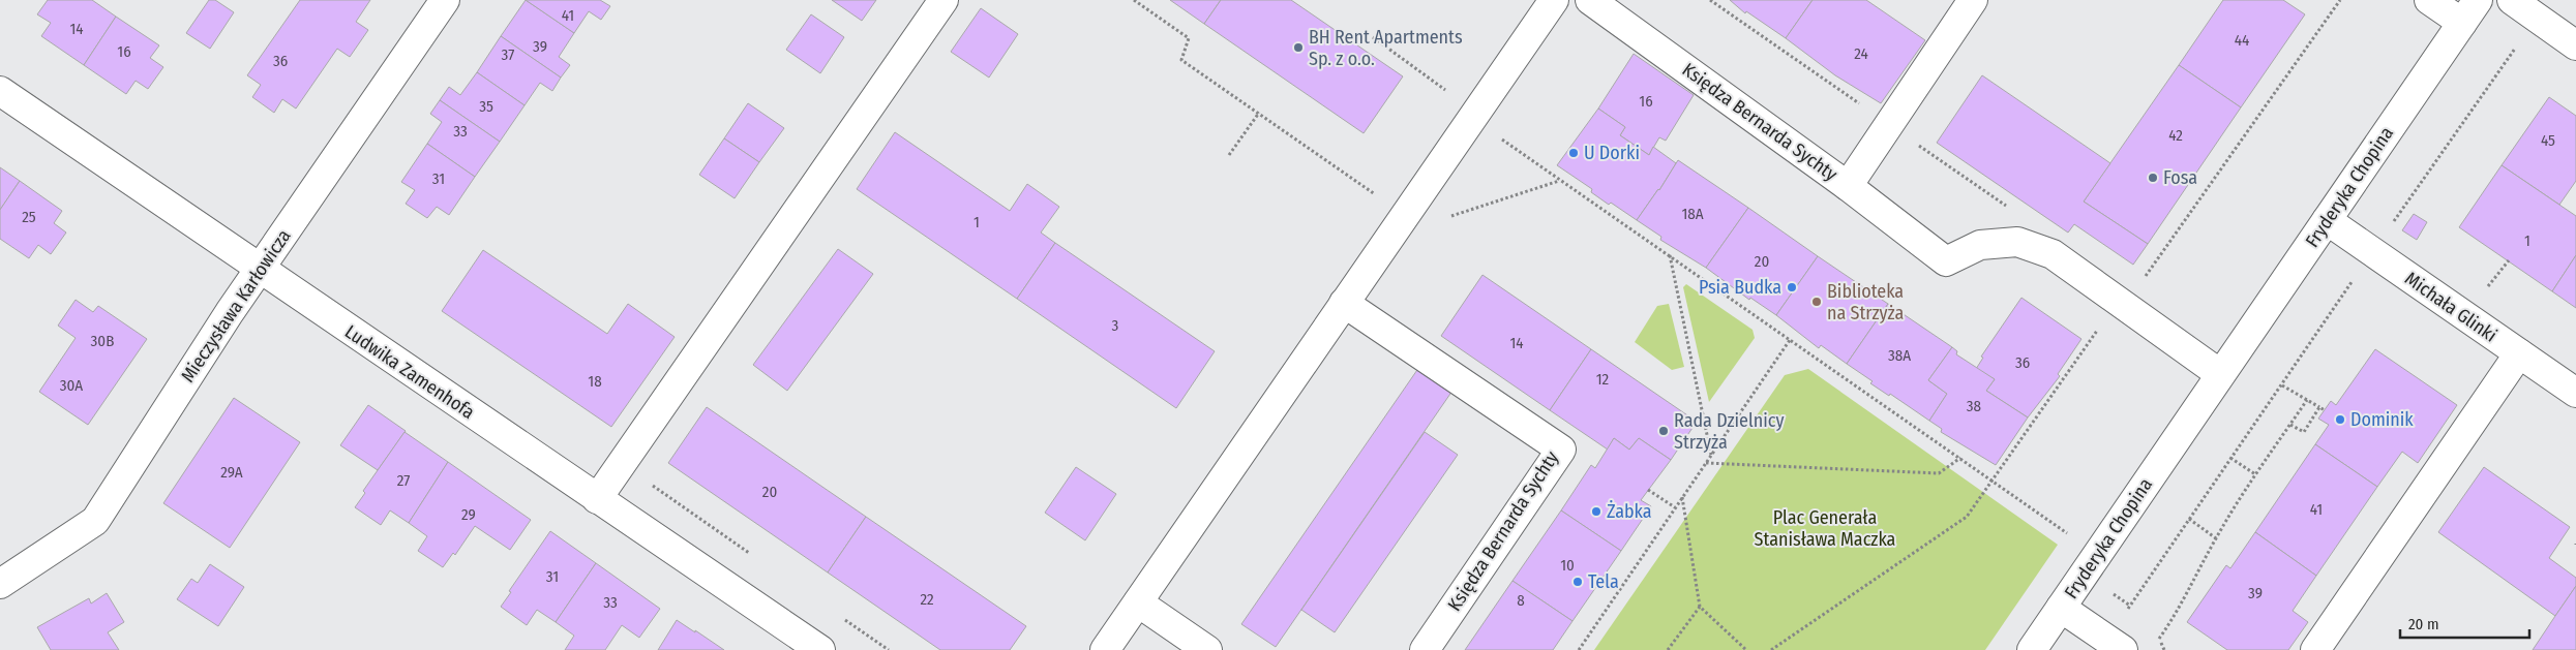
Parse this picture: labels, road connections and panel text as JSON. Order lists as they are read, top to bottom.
{
  "streets": {
    "street": [
      "Księdza Bernarda Sychty",
      "Fryderyka Chopina",
      "Mieczysława Karłowicza",
      "Michała Glinki",
      "Ludwika Zamenhofa"
    ]
  },
  "crossings": [
    ["Fryderyka Chopina", "Michała Glinki"],
    ["Mieczysława Karłowicza", "Ludwika Zamenhofa"]
  ],
  "parks": ["Plac Generała Stanisława Maczka"],
  "places": [
    "BH Rent Apartments Sp. z o.o.",
    "U Dorki",
    "Fosa",
    "Psia Budka",
    "Biblioteka na Strzyża",
    "Dominik",
    "Rada Dzielnicy Strzyża",
    "Żabka",
    "Tela"
  ],
  "house_numbers": [
    "41",
    "14",
    "44",
    "39",
    "16",
    "24",
    "37",
    "36",
    "16",
    "35",
    "33",
    "42",
    "45",
    "31",
    "18A",
    "25",
    "1",
    "1",
    "20",
    "3",
    "30B",
    "14",
    "38A",
    "36",
    "12",
    "18",
    "30A",
    "38",
    "29A",
    "27",
    "20",
    "41",
    "29",
    "10",
    "31",
    "39",
    "22",
    "8",
    "33"
  ],
  "scale_bar": "20 m"
}
